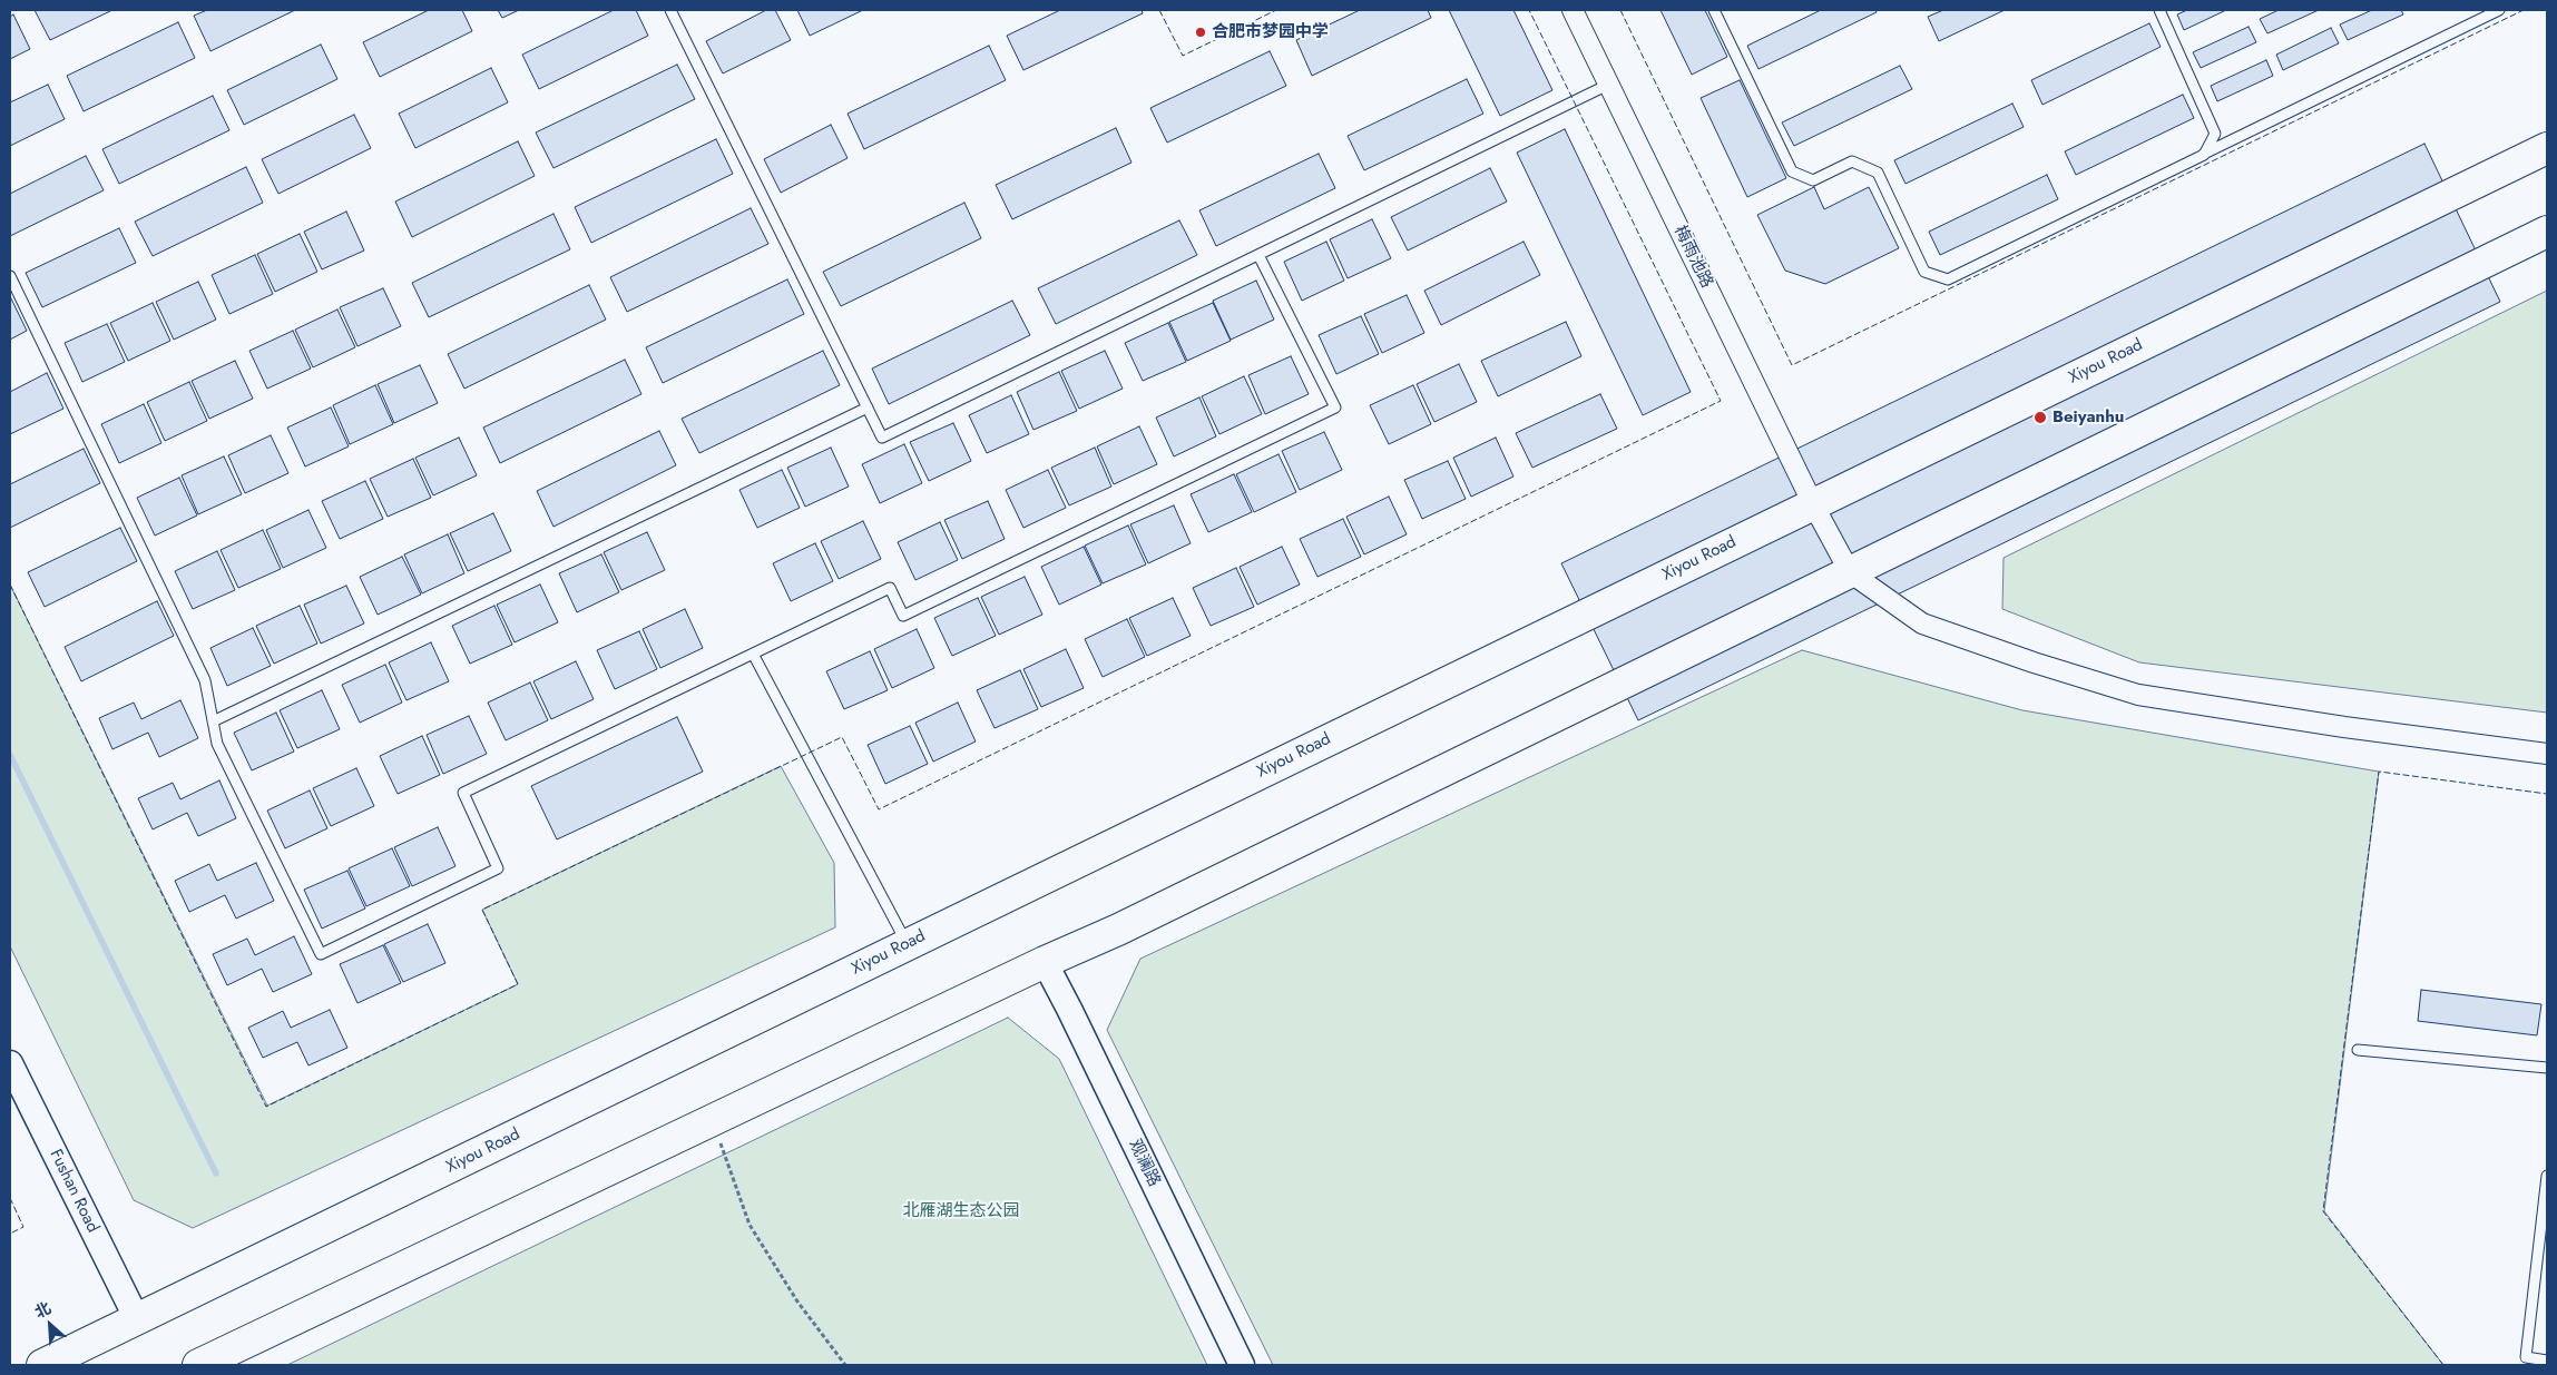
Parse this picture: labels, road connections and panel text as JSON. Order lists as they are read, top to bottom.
{
  "streets": {
    "main road": ["Xiyou Road"],
    "street": ["梅雨池路", "观澜路", "Fushan Road"]
  },
  "crossings": [
    ["梅雨池路", "Xiyou Road"],
    ["Xiyou Road", "Fushan Road"]
  ],
  "parks": ["北雁湖生态公园"],
  "places": ["合肥市梦园中学", "Beiyanhu"],
  "north": "top left"
}
